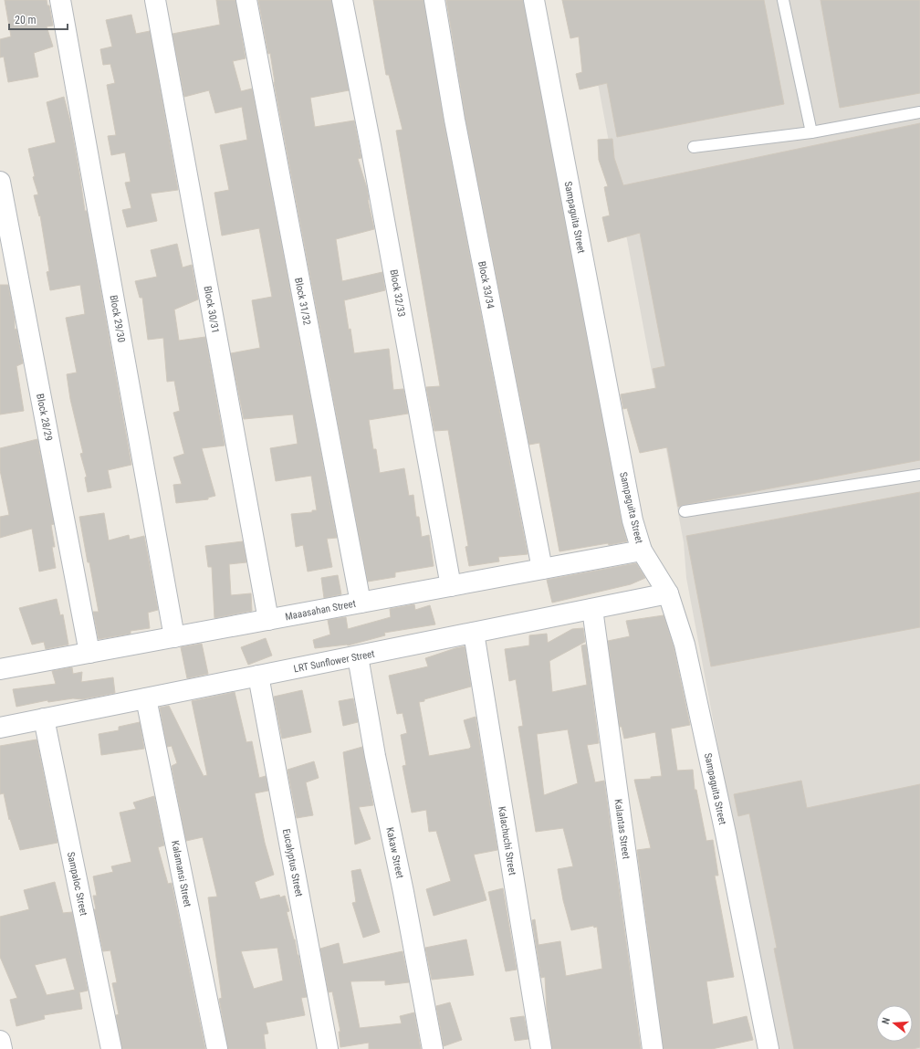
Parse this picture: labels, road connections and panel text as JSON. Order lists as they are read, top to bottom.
{
  "streets": {
    "street": [
      "Sampaguita Street",
      "Block 33/34",
      "Block 32/33",
      "Block 31/32",
      "Block 30/31",
      "Block 29/30",
      "Block 28/29",
      "Maaasahan Street",
      "LRT Sunflower Street",
      "Kalantas Street",
      "Kalachuchi Street",
      "Kakaw Street",
      "Eucalyptus Street",
      "Kalamansi Street",
      "Sampaloc Street"
    ]
  },
  "crossings": [
    ["Sampaguita Street", "Maaasahan Street"],
    ["Sampaguita Street", "LRT Sunflower Street"],
    ["Block 33/34", "Maaasahan Street"],
    ["Block 32/33", "Maaasahan Street"],
    ["Block 31/32", "Maaasahan Street"],
    ["Block 30/31", "Maaasahan Street"],
    ["Block 29/30", "Maaasahan Street"],
    ["Block 28/29", "Maaasahan Street"],
    ["LRT Sunflower Street", "Kalantas Street"],
    ["LRT Sunflower Street", "Kalachuchi Street"],
    ["LRT Sunflower Street", "Kakaw Street"],
    ["LRT Sunflower Street", "Eucalyptus Street"],
    ["LRT Sunflower Street", "Kalamansi Street"],
    ["LRT Sunflower Street", "Sampaloc Street"]
  ],
  "scale_bar": "20 m",
  "north": "left"
}
